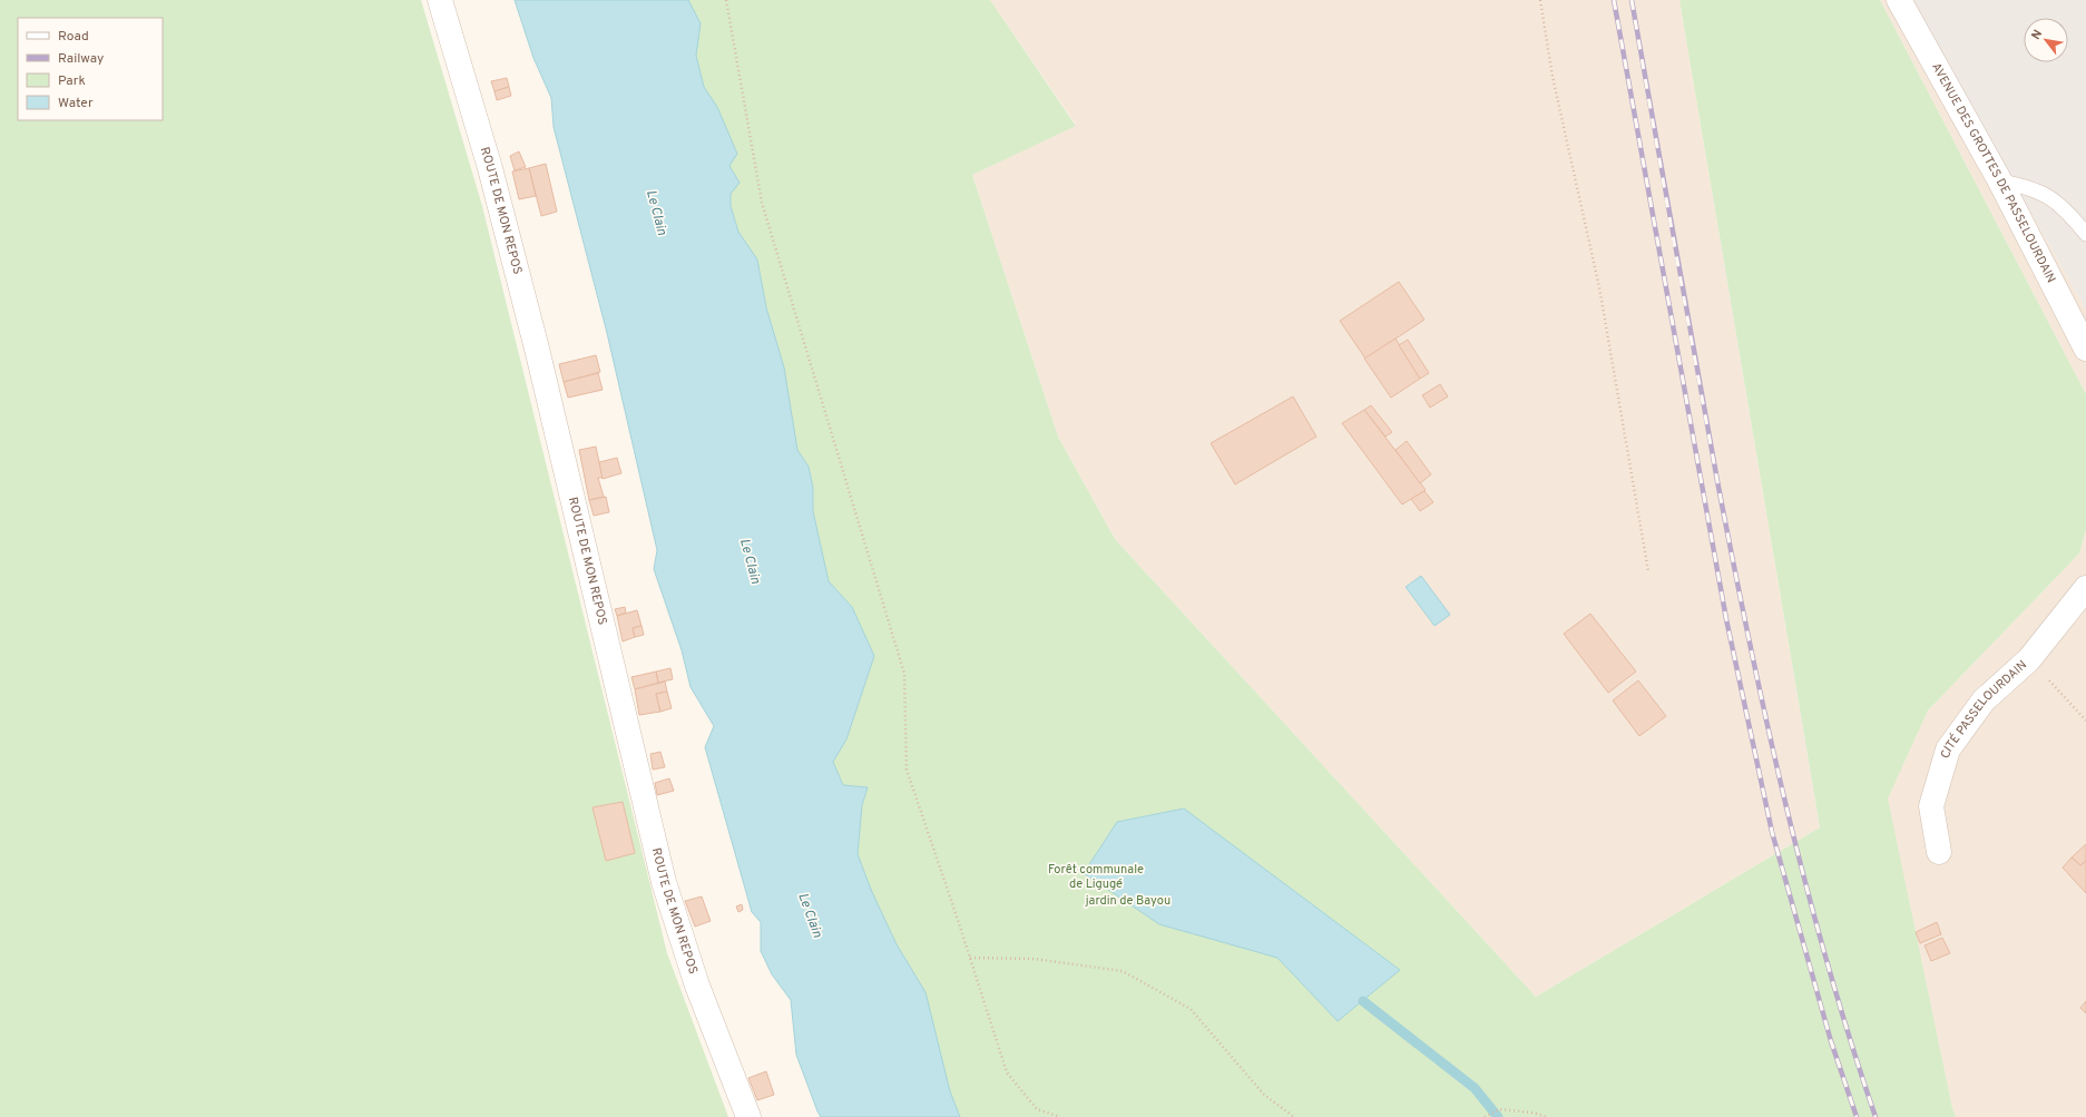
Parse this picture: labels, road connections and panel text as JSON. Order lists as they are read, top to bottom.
{
  "streets": {
    "street": ["AVENUE DES GROTTES DE PASSELOURDAIN", "ROUTE DE MON REPOS", "CITÉ PASSELOURDAIN"]
  },
  "water": ["Le Clain"],
  "parks": ["Forêt communale de Ligugé", "jardin de Bayou"],
  "legend": [
    "Road",
    "Railway",
    "Park",
    "Water"
  ],
  "north": "top left"
}
